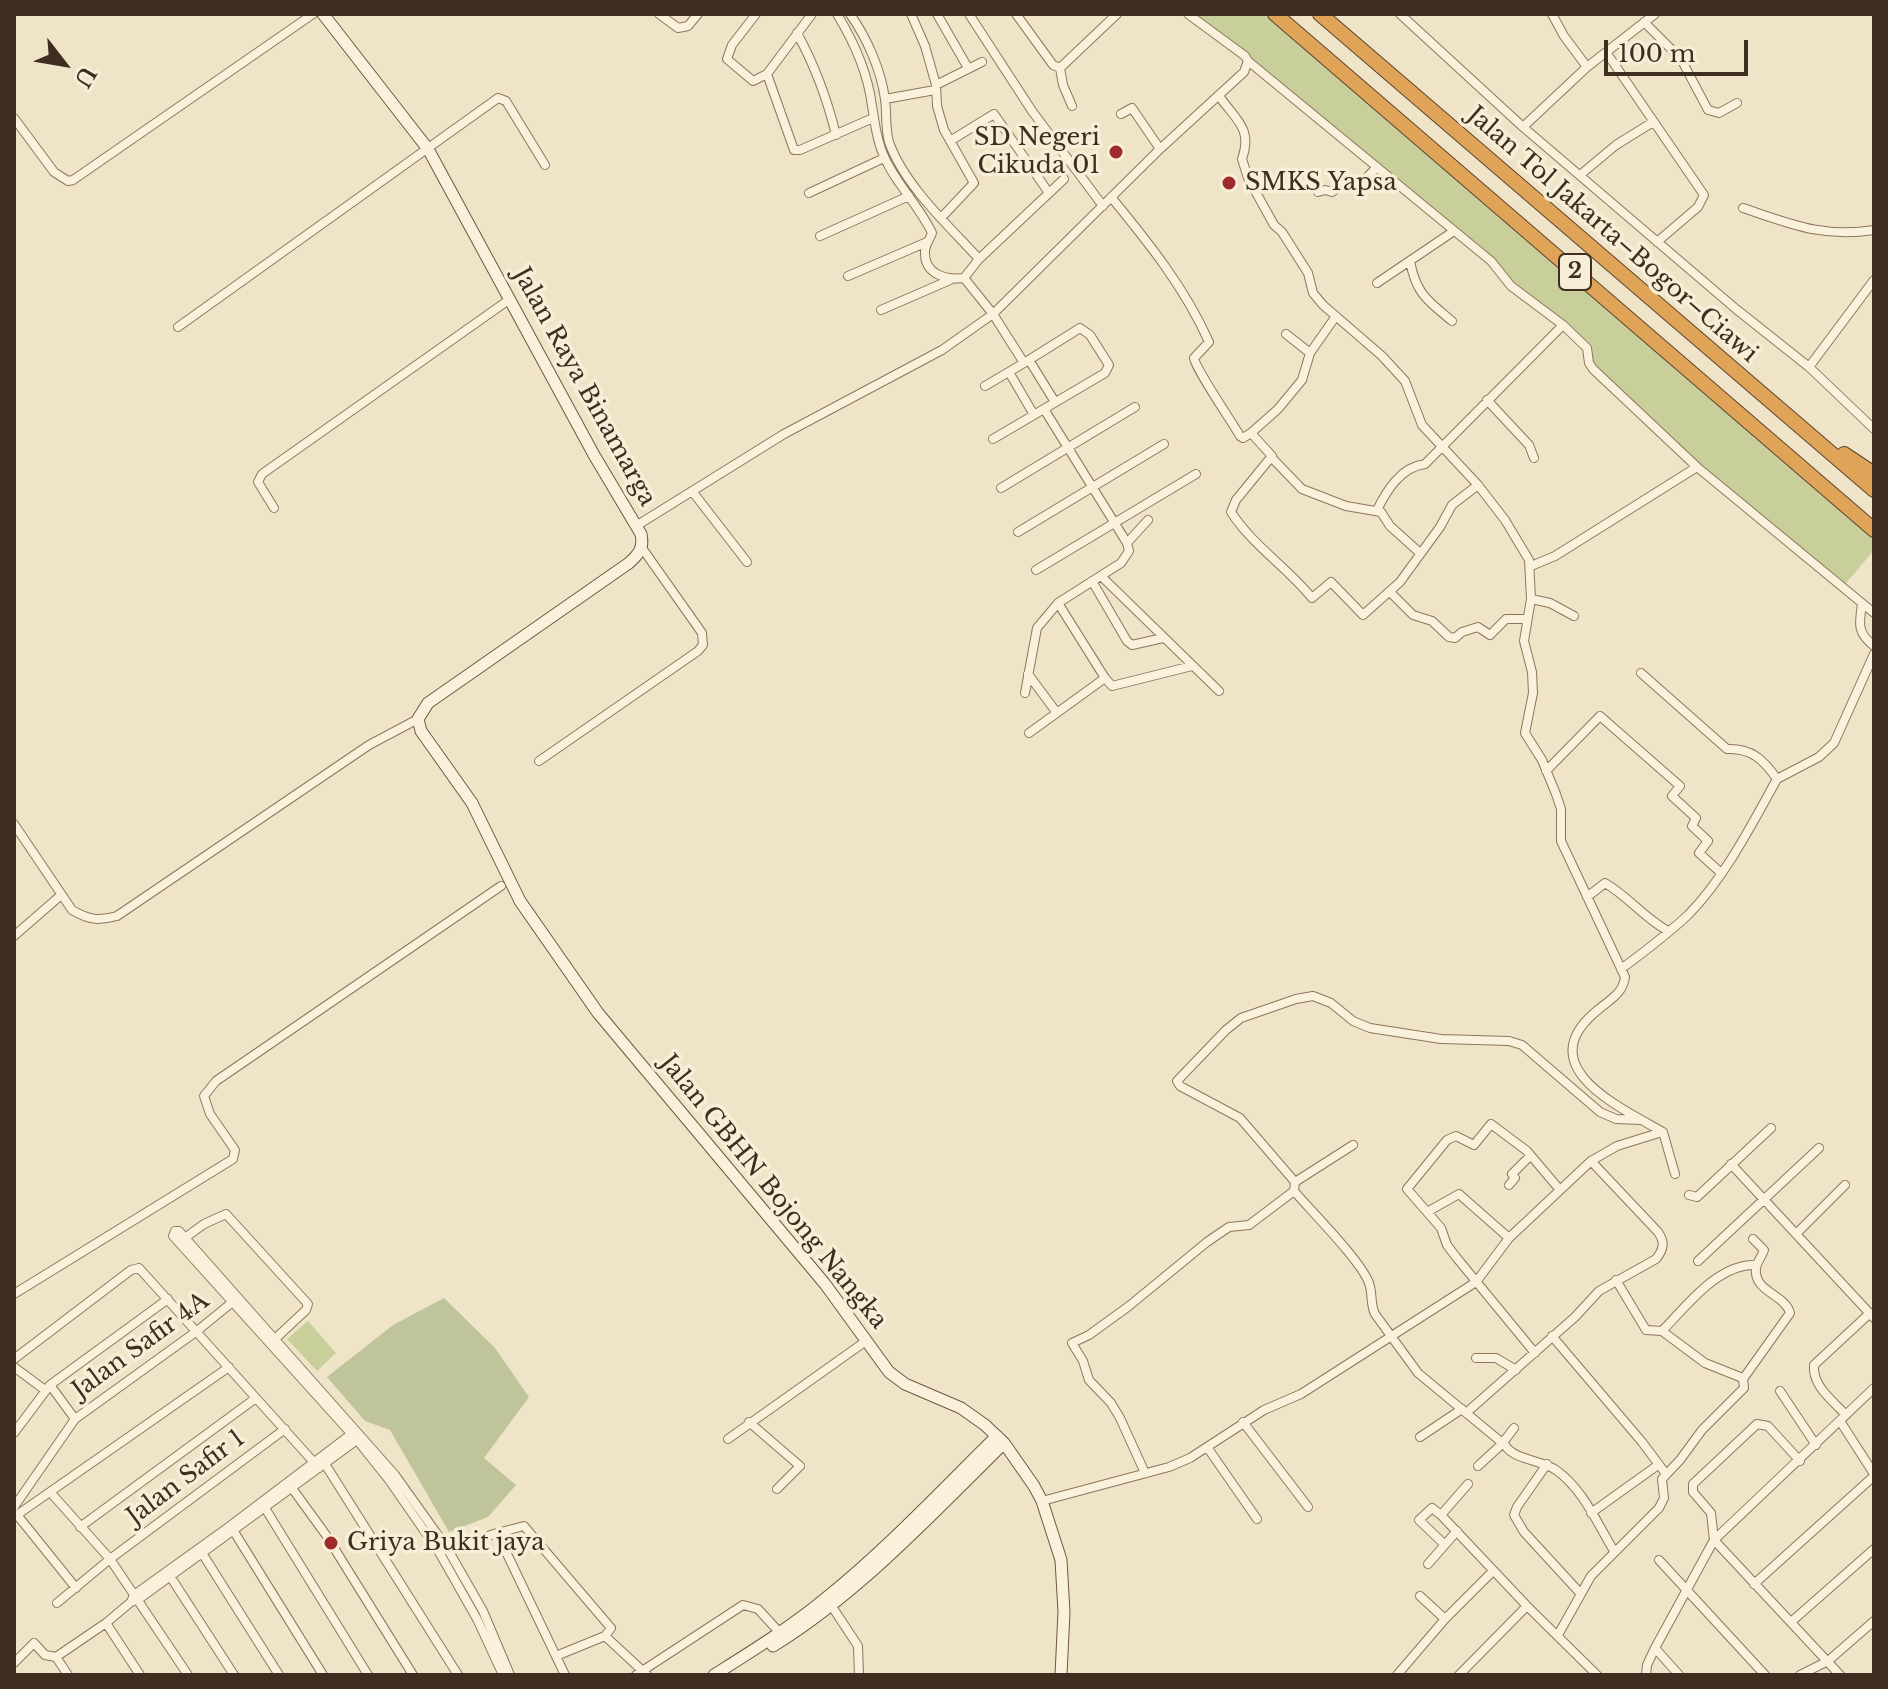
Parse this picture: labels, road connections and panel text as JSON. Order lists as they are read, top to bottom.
{
  "streets": {
    "highway": ["Jalan Tol Jakarta–Bogor–Ciawi", "2"],
    "street": [
      "Jalan Raya Binamarga",
      "Jalan GBHN Bojong Nangka",
      "Jalan Safir 4A",
      "Jalan Safir 1"
    ]
  },
  "places": ["SD Negeri Cikuda 01", "SMKS Yapsa", "Griya Bukit jaya"],
  "scale_bar": "100 m",
  "north": "bottom right"
}
